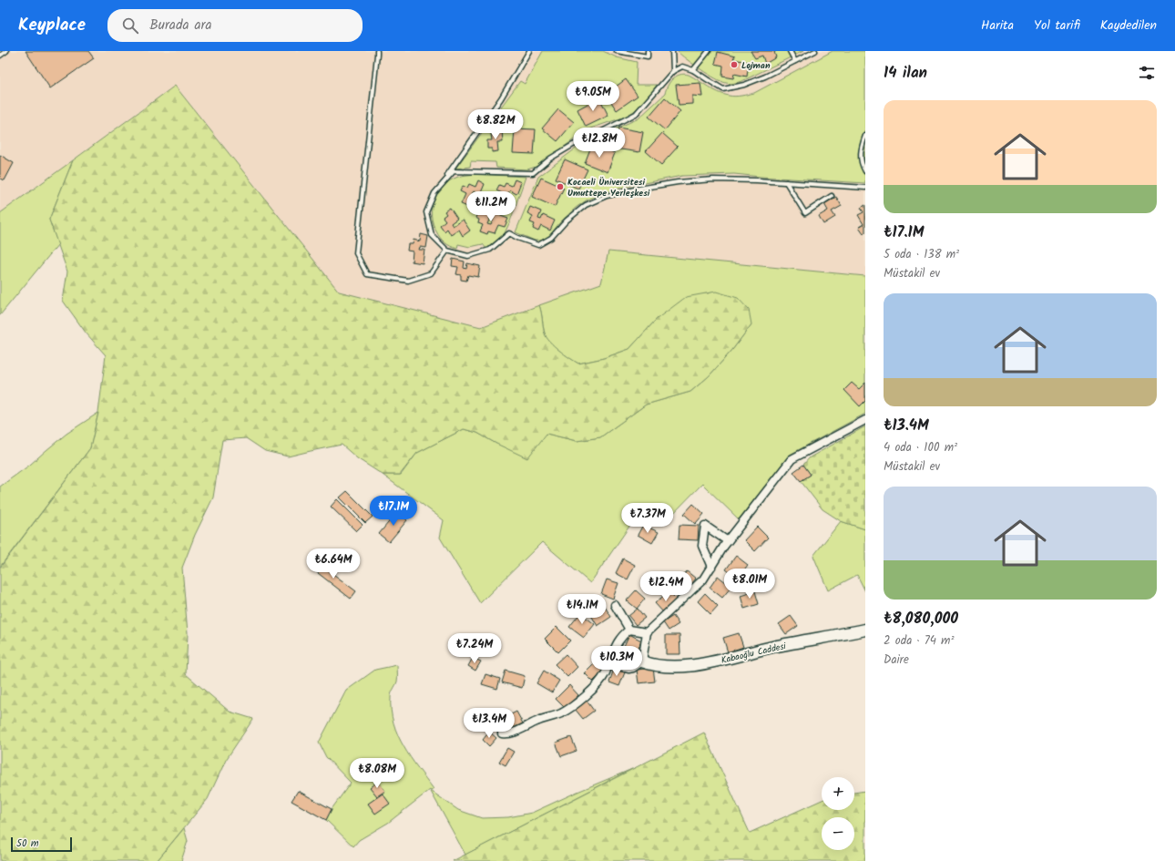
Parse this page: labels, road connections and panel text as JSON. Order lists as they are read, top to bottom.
{
  "streets": {
    "street": ["Kabaoğlu Caddesi"]
  },
  "places": ["Lojman", "Kocaeli Üniversitesi Umuttepe Yerleşkesi"],
  "scale_bar": "50 m",
  "page": {
    "header": "Keyplace",
    "search": "Burada ara",
    "nav": ["Harita", "Yol tarifi", "Kaydedilen"],
    "heading": "14 ilan",
    "price": [
      "₺9.05M",
      "₺8.82M",
      "₺12.8M",
      "₺11.2M",
      "₺17.1M",
      "₺7.37M",
      "₺6.64M",
      "₺8.01M",
      "₺12.4M",
      "₺14.1M",
      "₺7.24M",
      "₺10.3M",
      "₺13.4M",
      "₺8.08M"
    ],
    "list": [
      {
        "name": "₺17.1M",
        "note": "5 oda · 138 m² · Müstakil ev"
      },
      {
        "name": "₺13.4M",
        "note": "4 oda · 100 m² · Müstakil ev"
      },
      {
        "name": "₺8,080,000",
        "note": "2 oda · 74 m² · Daire"
      }
    ],
    "map_buttons": ["+", "−"],
    "scale": "50 m"
  }
}
